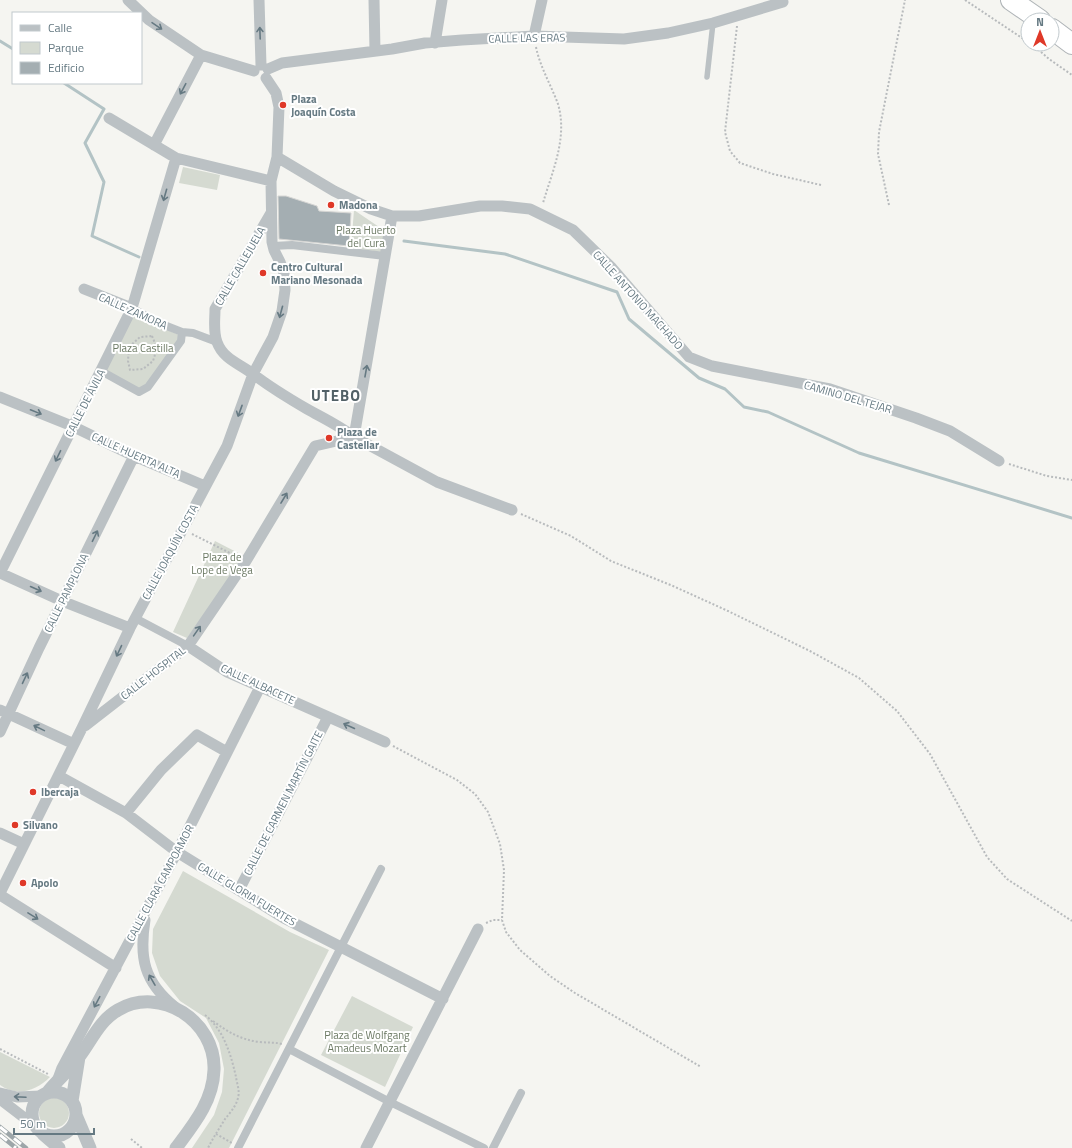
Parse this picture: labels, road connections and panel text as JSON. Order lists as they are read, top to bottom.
{
  "streets": {
    "street": [
      "CALLE LAS ERAS",
      "CALLE CALLEJUELA",
      "CALLE ANTONIO MACHADO",
      "CALLE ZAMORA",
      "CAMINO DEL TEJAR",
      "CALLE DE ÁVILA",
      "CALLE HUERTA ALTA",
      "CALLE JOAQUÍN COSTA",
      "CALLE PAMPLONA",
      "CALLE HOSPITAL",
      "CALLE ALBACETE",
      "CALLE DE CARMEN MARTÍN GAITE",
      "CALLE CLARA CAMPOAMOR",
      "CALLE GLORIA FUERTES"
    ]
  },
  "crossings": [
    ["CALLE CALLEJUELA", "CALLE ZAMORA"],
    ["CALLE ANTONIO MACHADO", "CAMINO DEL TEJAR"],
    ["CALLE ZAMORA", "CALLE DE ÁVILA"],
    ["CALLE DE ÁVILA", "CALLE HUERTA ALTA"],
    ["CALLE HUERTA ALTA", "CALLE JOAQUÍN COSTA"],
    ["CALLE HUERTA ALTA", "CALLE PAMPLONA"],
    ["CALLE JOAQUÍN COSTA", "CALLE HOSPITAL"],
    ["CALLE JOAQUÍN COSTA", "CALLE ALBACETE"],
    ["CALLE JOAQUÍN COSTA", "CALLE GLORIA FUERTES"],
    ["CALLE HOSPITAL", "CALLE ALBACETE"],
    ["CALLE ALBACETE", "CALLE DE CARMEN MARTÍN GAITE"],
    ["CALLE ALBACETE", "CALLE CLARA CAMPOAMOR"],
    ["CALLE DE CARMEN MARTÍN GAITE", "CALLE GLORIA FUERTES"],
    ["CALLE CLARA CAMPOAMOR", "CALLE GLORIA FUERTES"]
  ],
  "one_way": [
    "CALLE DE ÁVILA",
    "CALLE JOAQUÍN COSTA",
    "CALLE PAMPLONA",
    "CALLE HOSPITAL"
  ],
  "districts": ["UTEBO"],
  "parks": [
    "Plaza Huerto del Cura",
    "Plaza Castilla",
    "Plaza de Lope de Vega",
    "Plaza de Wolfgang Amadeus Mozart"
  ],
  "places": [
    "Plaza Joaquín Costa",
    "Madona",
    "Centro Cultural Mariano Mesonada",
    "Plaza de Castellar",
    "Ibercaja",
    "Silvano",
    "Apolo"
  ],
  "legend": ["Calle", "Parque", "Edificio"],
  "scale_bar": "50 m",
  "north": "top"
}
